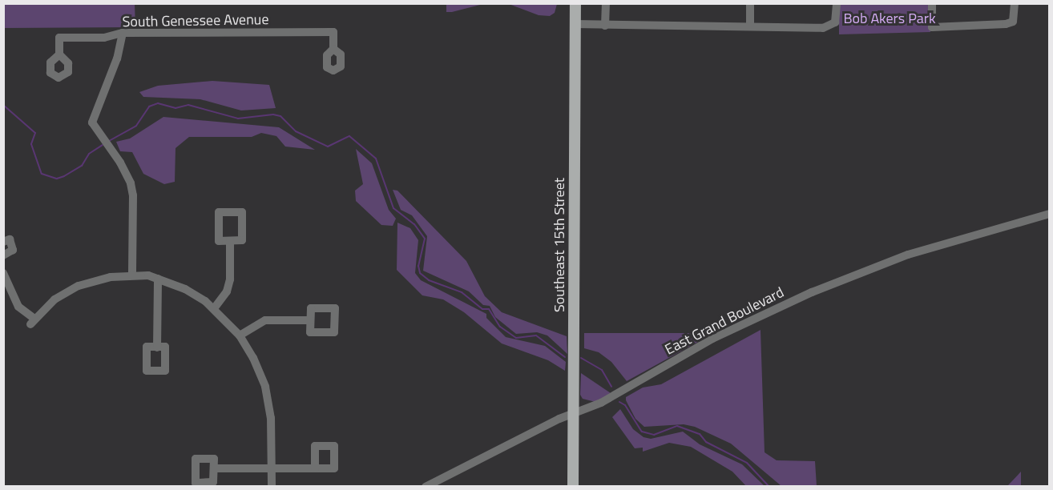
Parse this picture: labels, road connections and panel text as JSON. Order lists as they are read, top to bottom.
{
  "streets": {
    "main road": ["Southeast 15th Street"],
    "street": ["South Genessee Avenue", "East Grand Boulevard"]
  },
  "crossings": [
    ["Southeast 15th Street", "East Grand Boulevard"]
  ],
  "parks": ["Bob Akers Park"]
}
